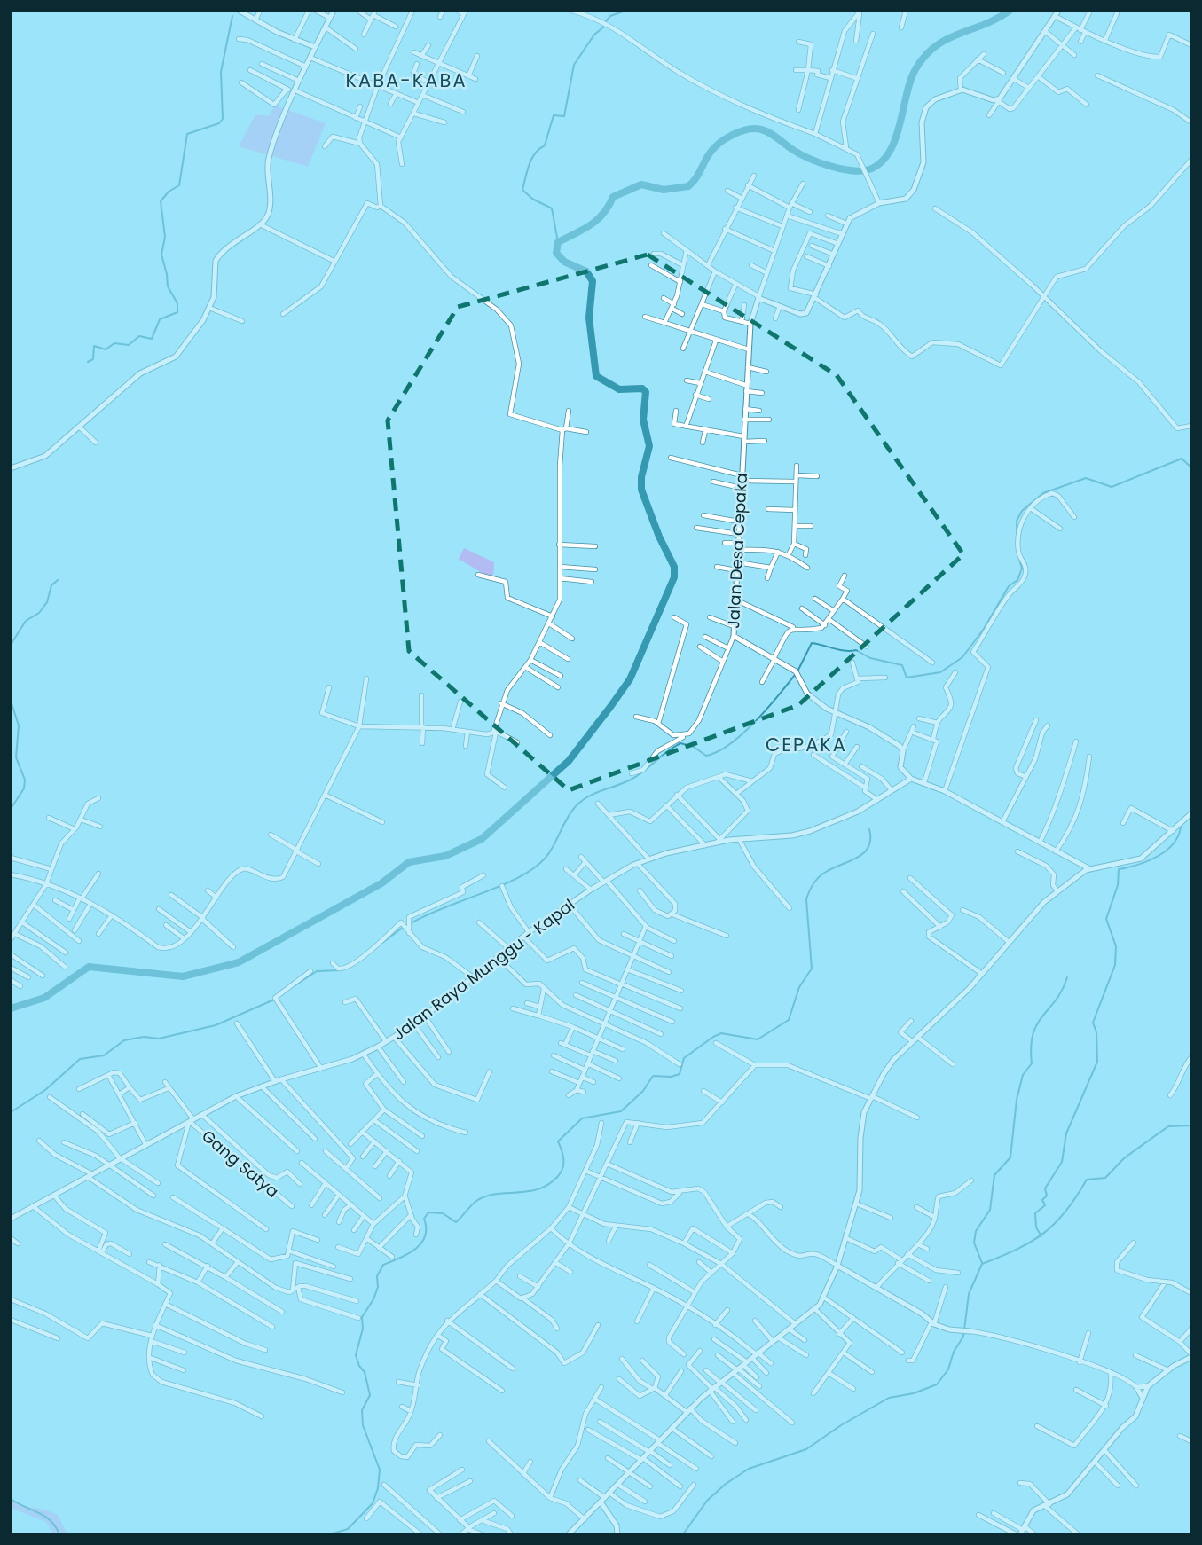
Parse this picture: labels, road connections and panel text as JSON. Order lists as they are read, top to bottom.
{
  "streets": {
    "street": ["Jalan Desa Cepaka", "Jalan Raya Munggu - Kapal", "Gang Satya"]
  },
  "crossings": [
    ["Jalan Raya Munggu - Kapal", "Gang Satya"]
  ],
  "districts": ["KABA-KABA", "CEPAKA"]
}
